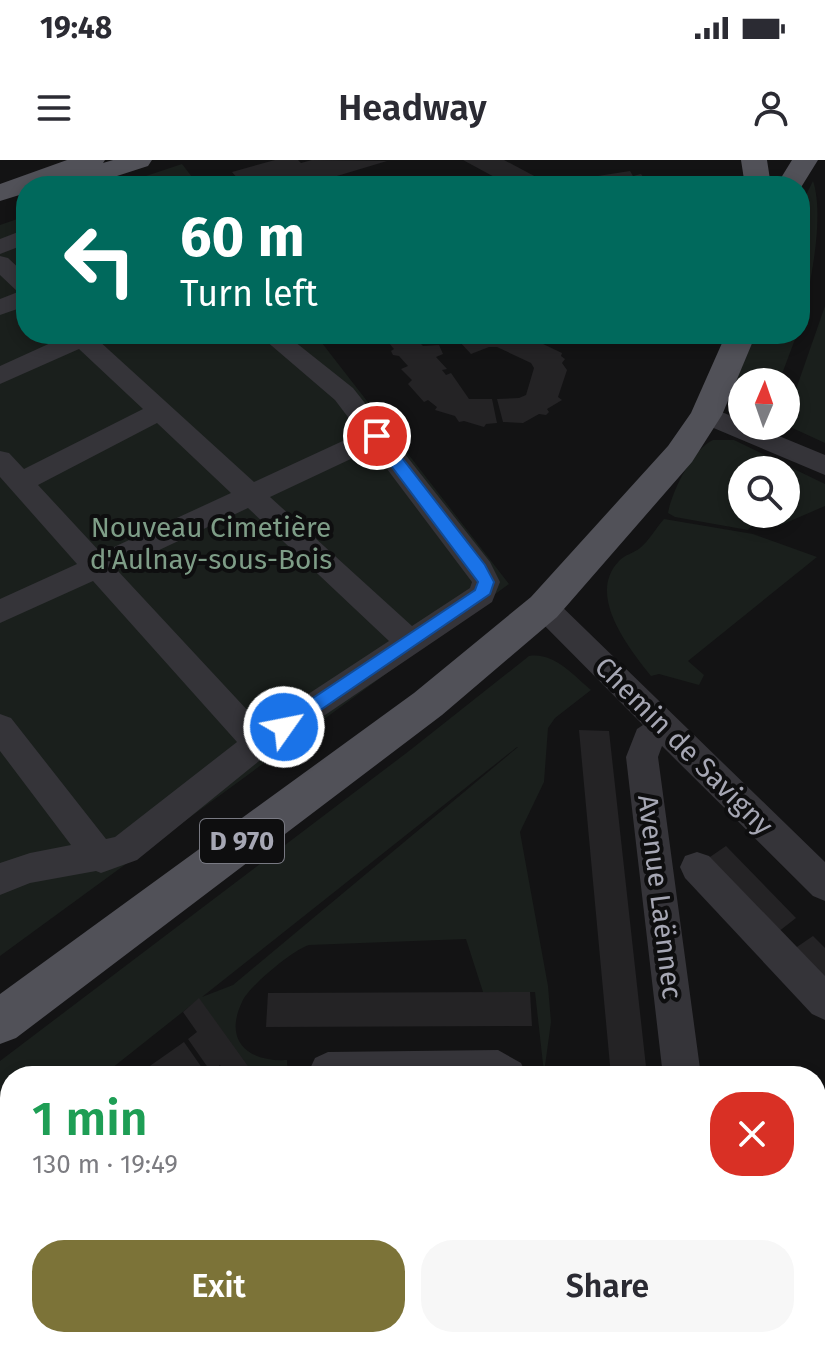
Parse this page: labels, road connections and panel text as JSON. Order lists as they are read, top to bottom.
{
  "streets": {
    "main road": ["D 970"],
    "street": ["Chemin de Savigny", "Avenue Laënnec"]
  },
  "crossings": [
    ["Chemin de Savigny", "D 970"],
    ["Chemin de Savigny", "Avenue Laënnec"]
  ],
  "parks": ["Nouveau Cimetière d'Aulnay-sous-Bois"],
  "north": "top",
  "page": {
    "status": "19:48",
    "header": "Headway",
    "turn": ["60 m", "Turn left"],
    "heading": ["1 min", "130 m · 19:49"],
    "buttons": ["Exit", "Share"]
  }
}
